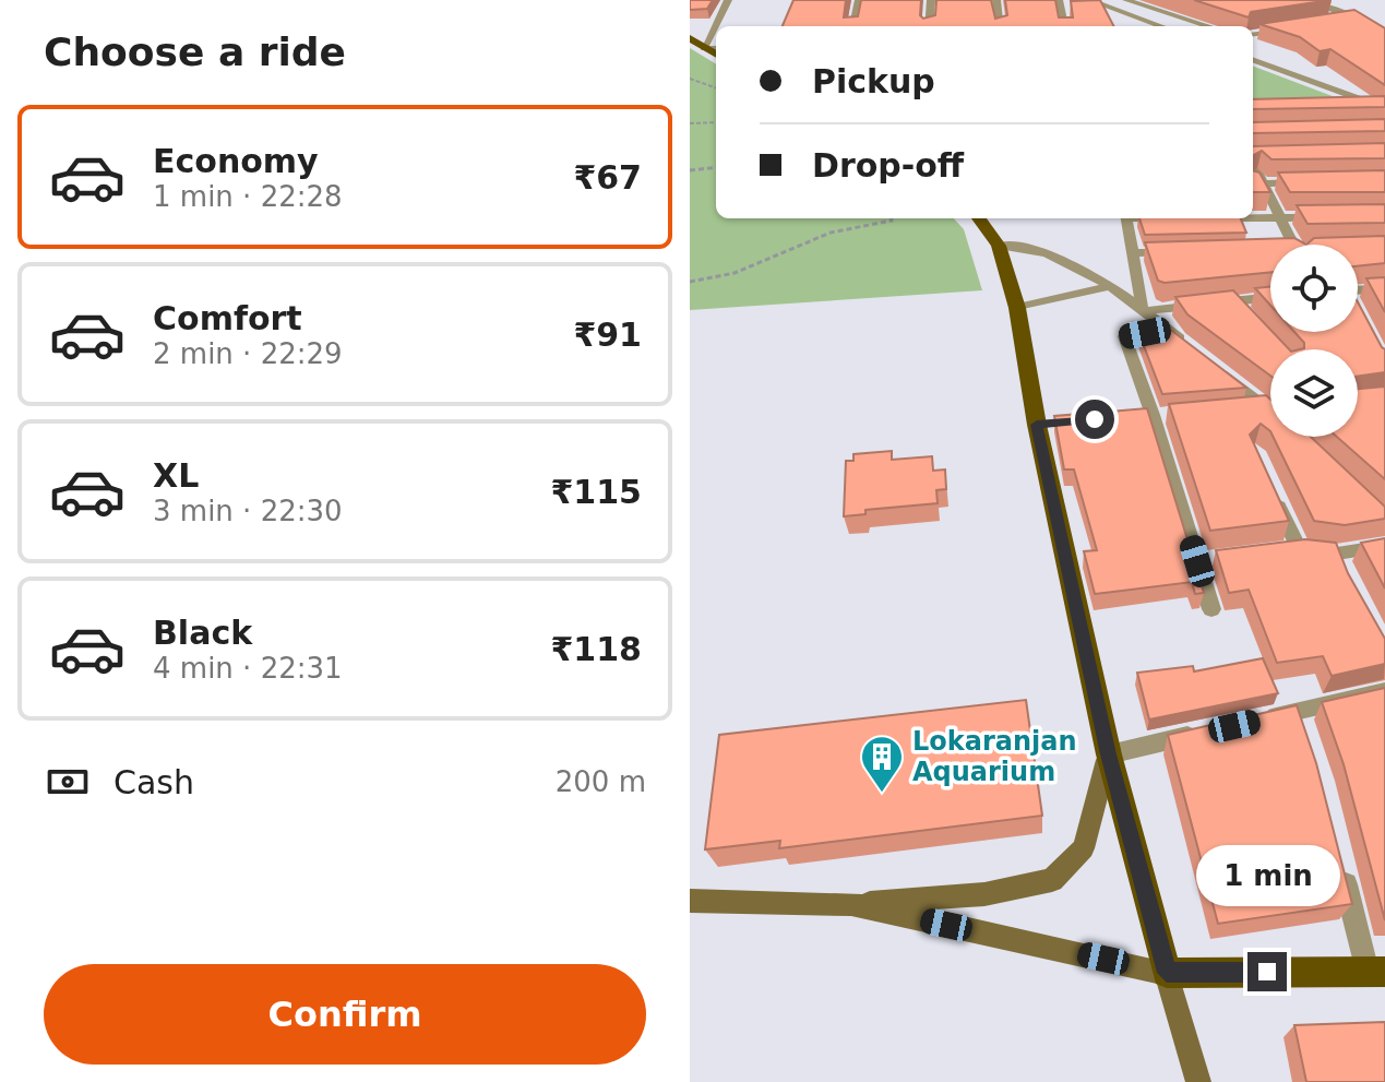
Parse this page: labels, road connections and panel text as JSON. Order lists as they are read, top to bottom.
{
  "places": {
    "building": ["Lokaranjan Aquarium"]
  },
  "page": {
    "heading": "Choose a ride",
    "banner": ["Pickup", "Drop-off"],
    "list": [
      {
        "name": "Economy",
        "note": "1 min · 22:28",
        "value": "₹67"
      },
      {
        "name": "Comfort",
        "note": "2 min · 22:29",
        "value": "₹91"
      },
      {
        "name": "XL",
        "note": "3 min · 22:30",
        "value": "₹115"
      },
      {
        "name": "Black",
        "note": "4 min · 22:31",
        "value": "₹118"
      }
    ],
    "pay": ["Cash", "200 m"],
    "bubble": "1 min",
    "buttons": "Confirm"
  }
}
